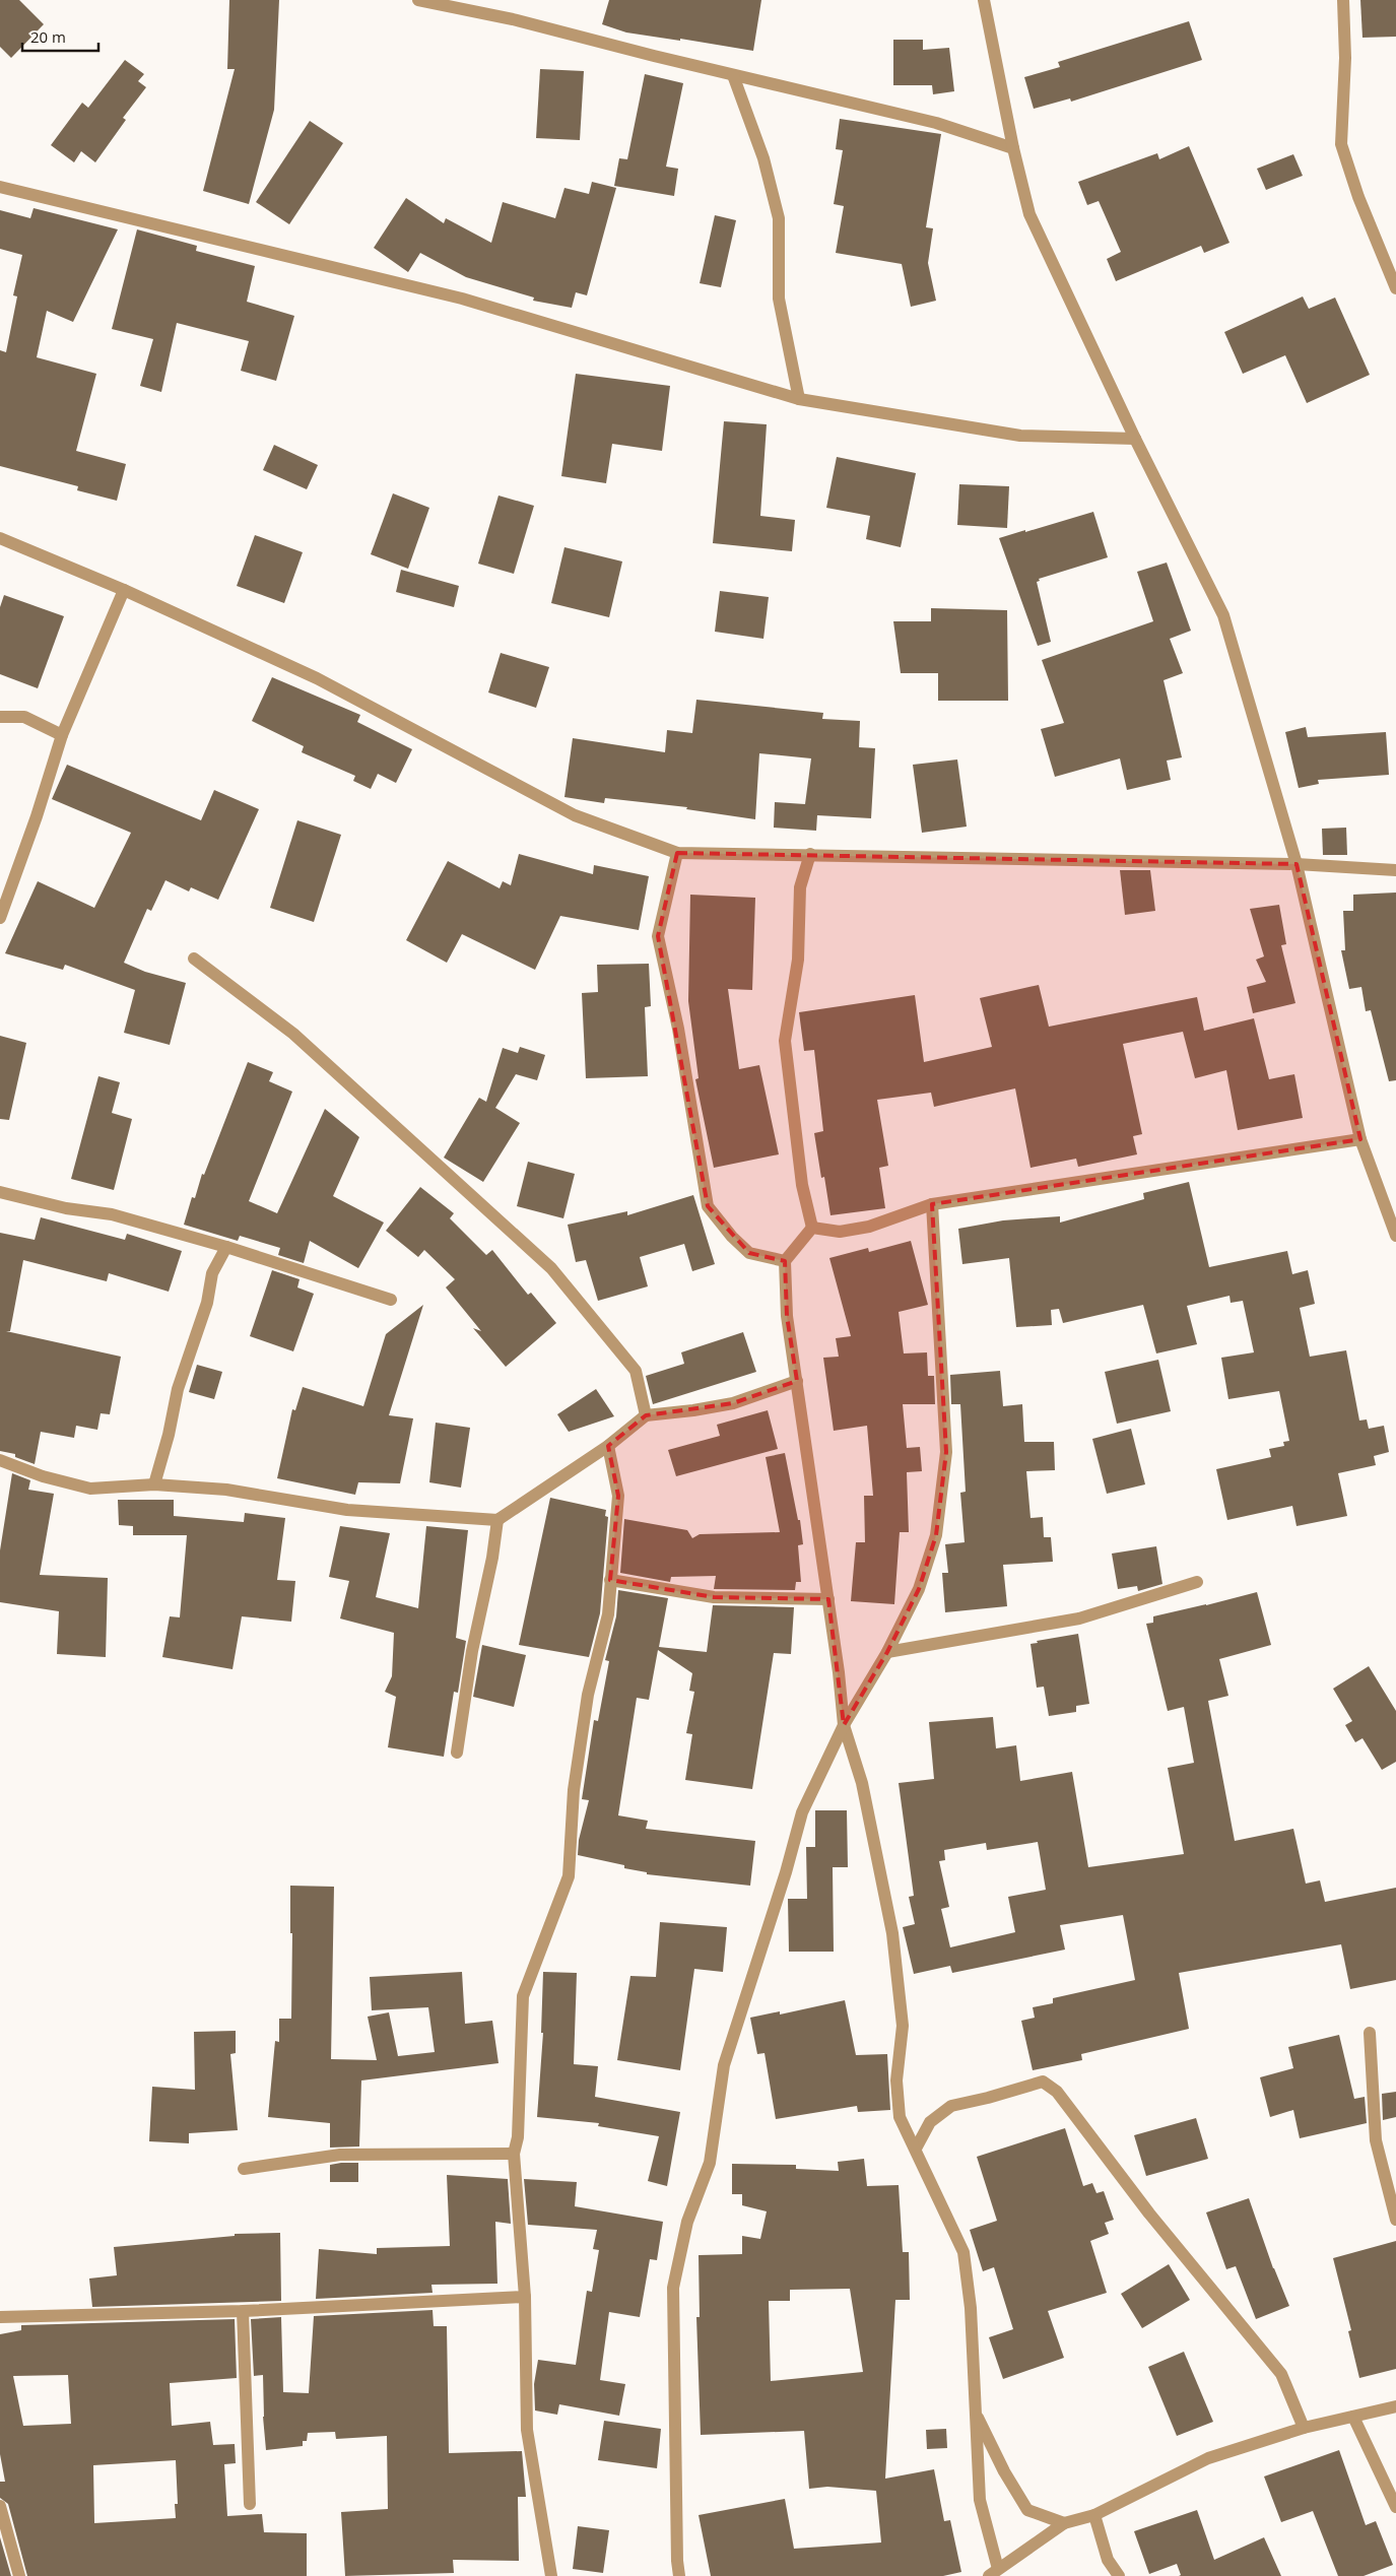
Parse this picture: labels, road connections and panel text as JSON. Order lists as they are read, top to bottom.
{
  "scale_bar": "20 m"
}
